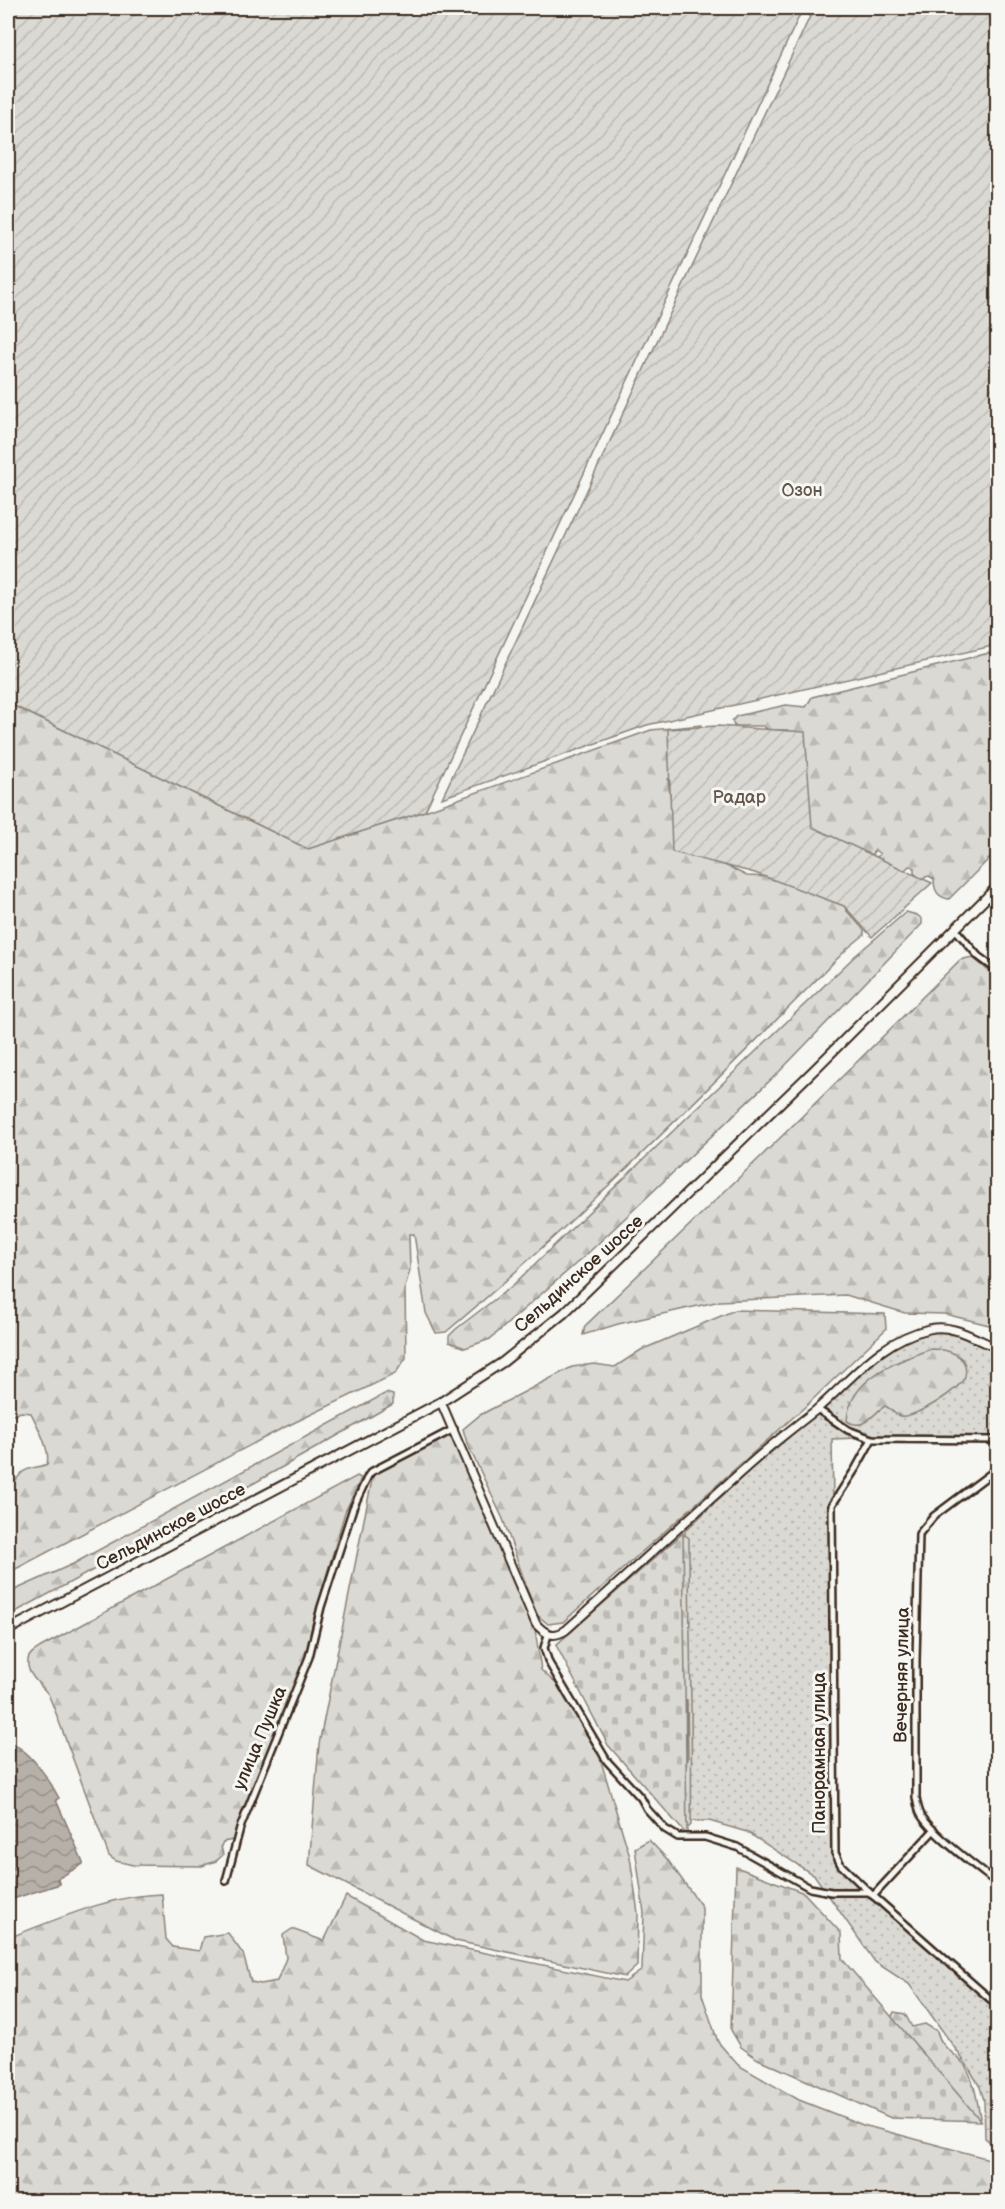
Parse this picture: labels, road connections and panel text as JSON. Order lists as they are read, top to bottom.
{
  "streets": {
    "main road": ["Сельдинское шоссе"],
    "street": ["Вечерняя улица", "улица Пушка", "Панорамная улица"]
  },
  "parks": ["Озон", "Радар"]
}
